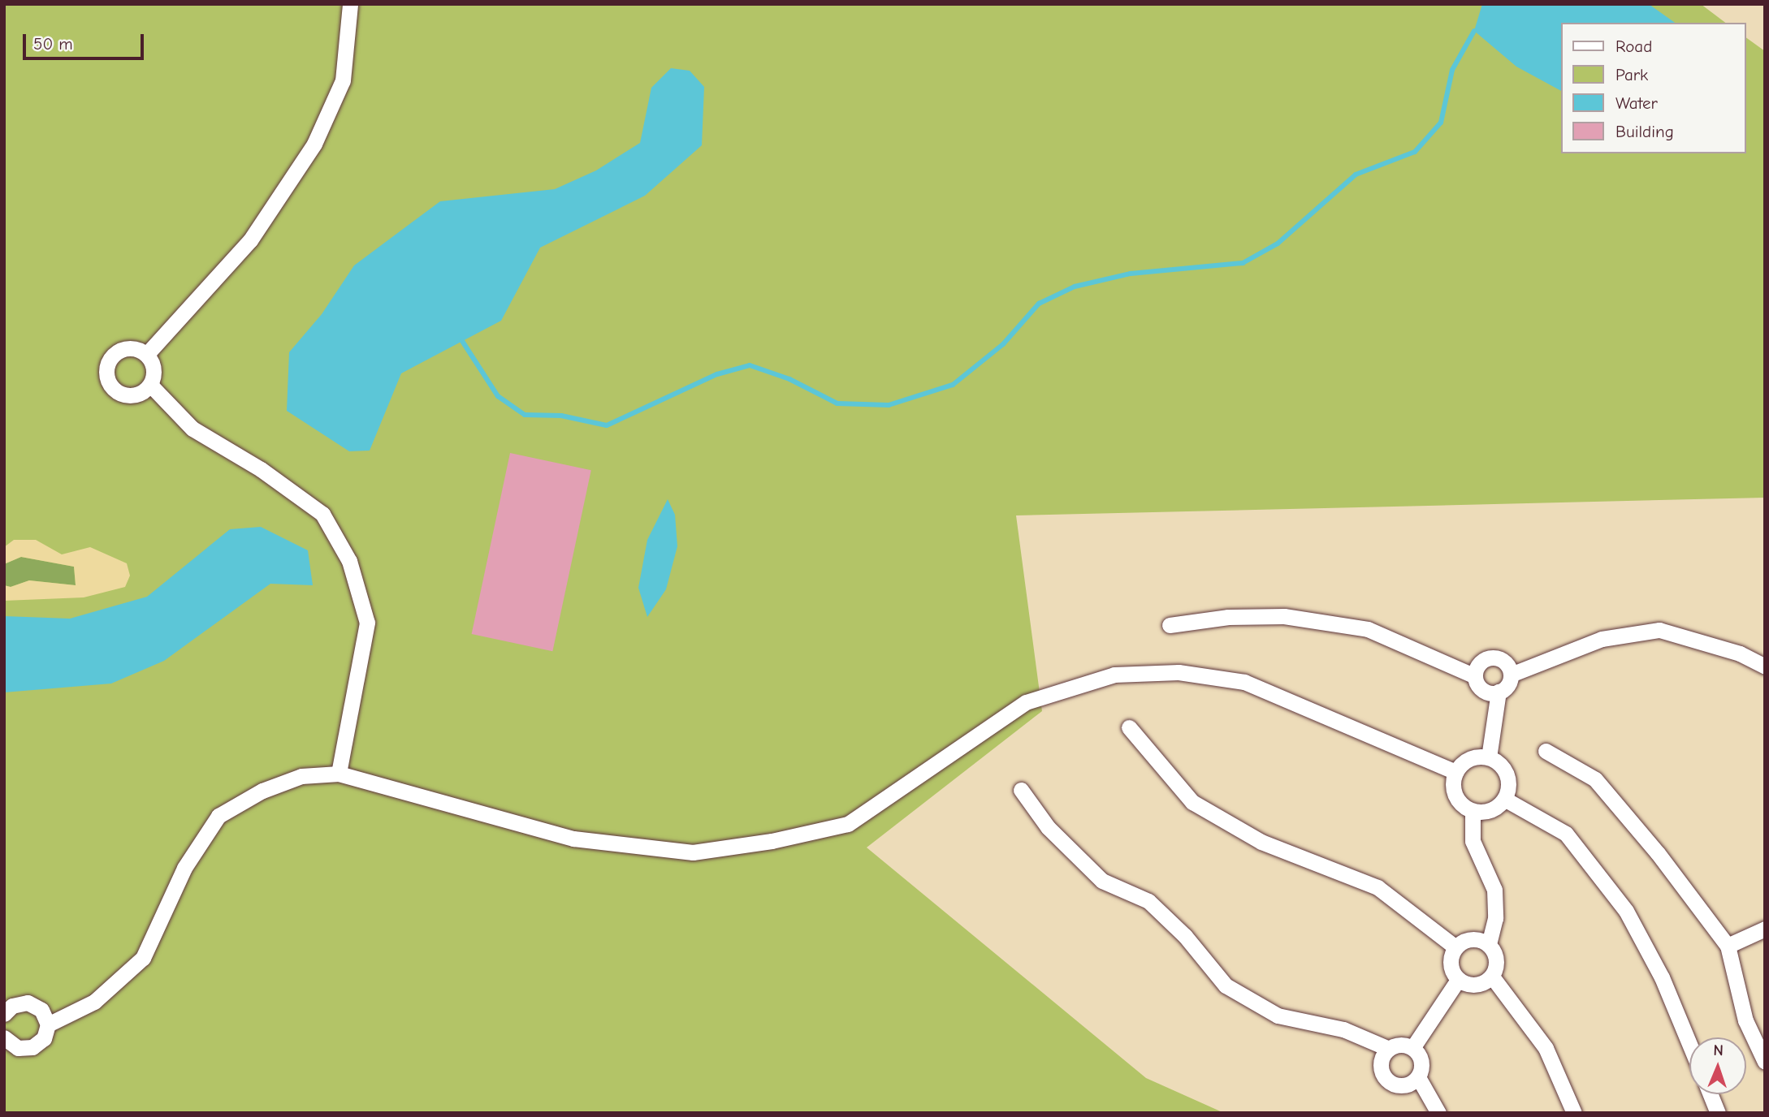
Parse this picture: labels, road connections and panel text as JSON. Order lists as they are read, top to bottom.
{
  "legend": [
    "Road",
    "Park",
    "Water",
    "Building"
  ],
  "scale_bar": "50 m",
  "north": "top"
}
